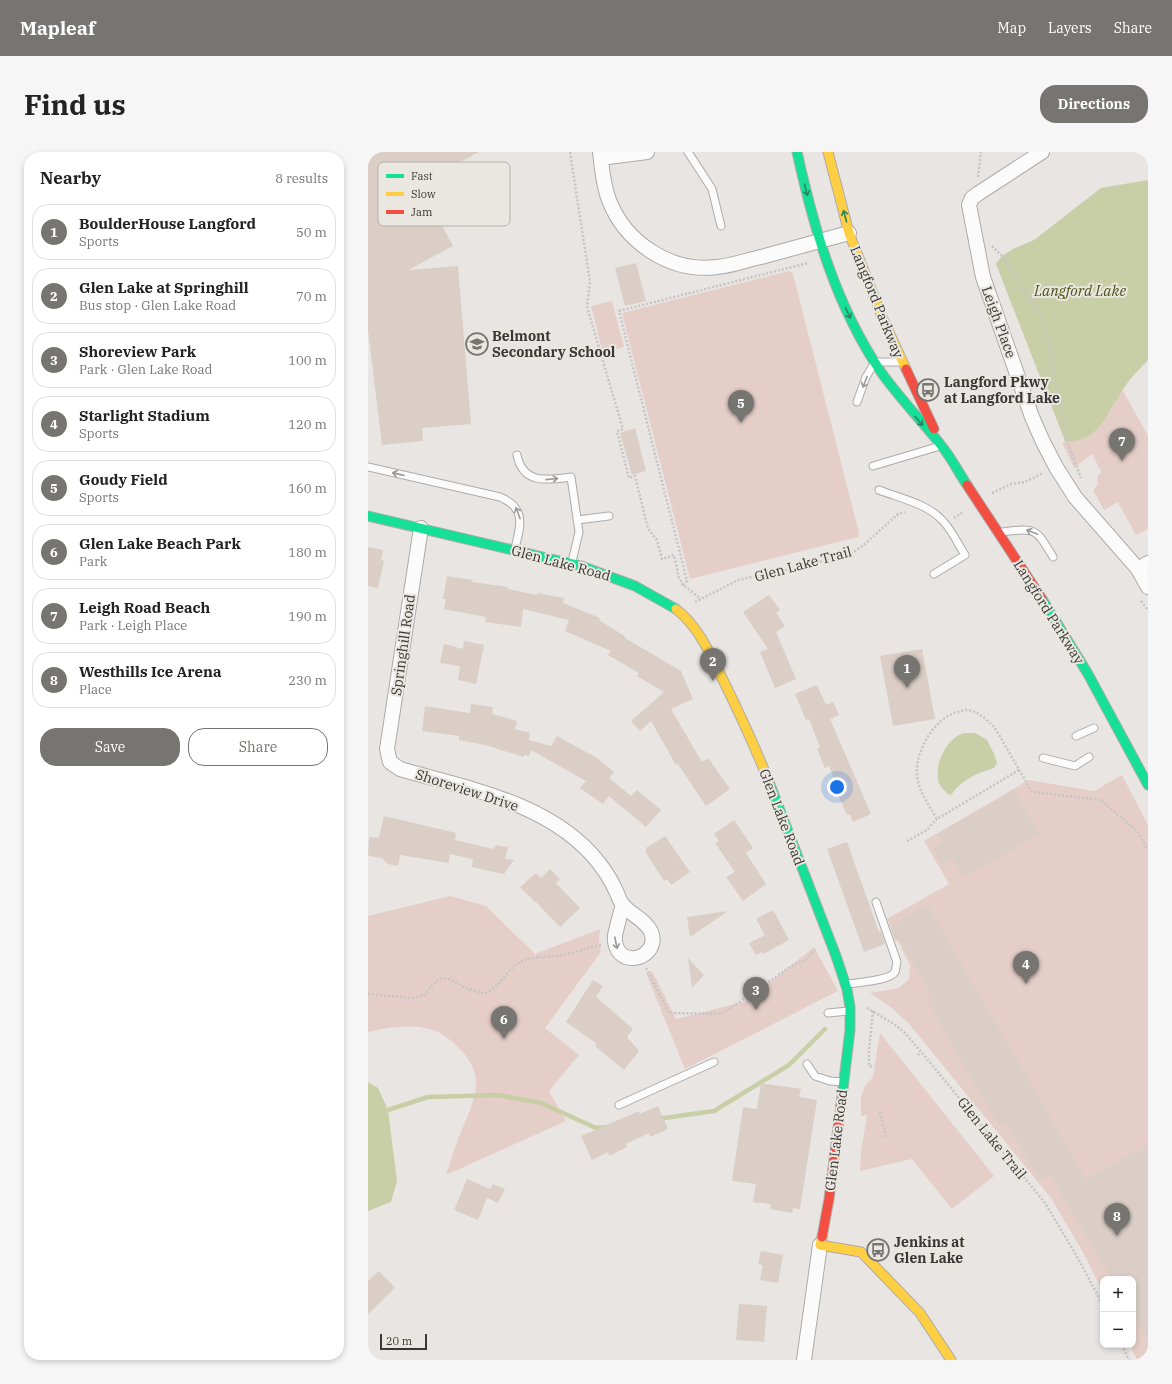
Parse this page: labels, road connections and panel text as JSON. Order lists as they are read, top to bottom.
{
  "streets": {
    "street": [
      "Langford Parkway",
      "Leigh Place",
      "Glen Lake Road",
      "Springhill Road",
      "Shoreview Drive"
    ],
    "path": ["Glen Lake Trail"]
  },
  "crossings": [
    ["Glen Lake Road", "Glen Lake Trail"],
    ["Glen Lake Road", "Springhill Road"],
    ["Springhill Road", "Shoreview Drive"]
  ],
  "water": ["Langford Lake"],
  "places": {
    "school or university": ["Belmont Secondary School"],
    "bus stop": ["Langford Pkwy at Langford Lake", "Jenkins at Glen Lake"]
  },
  "legend": ["Fast", "Slow", "Jam"],
  "scale_bar": "20 m",
  "page": {
    "header": "Mapleaf",
    "nav": ["Map", "Layers", "Share"],
    "buttons": [
      "Directions",
      ["Save", "Share"]
    ],
    "title": "Find us",
    "heading": ["Nearby", "8 results"],
    "list": [
      {
        "mark": "1",
        "name": "BoulderHouse Langford",
        "note": "Sports",
        "value": "50 m"
      },
      {
        "mark": "2",
        "name": "Glen Lake at Springhill",
        "note": "Bus stop · Glen Lake Road",
        "value": "70 m"
      },
      {
        "mark": "3",
        "name": "Shoreview Park",
        "note": "Park · Glen Lake Road",
        "value": "100 m"
      },
      {
        "mark": "4",
        "name": "Starlight Stadium",
        "note": "Sports",
        "value": "120 m"
      },
      {
        "mark": "5",
        "name": "Goudy Field",
        "note": "Sports",
        "value": "160 m"
      },
      {
        "mark": "6",
        "name": "Glen Lake Beach Park",
        "note": "Park",
        "value": "180 m"
      },
      {
        "mark": "7",
        "name": "Leigh Road Beach",
        "note": "Park · Leigh Place",
        "value": "190 m"
      },
      {
        "mark": "8",
        "name": "Westhills Ice Arena",
        "note": "Place",
        "value": "230 m"
      }
    ],
    "pins": [
      "5",
      "7",
      "2",
      "1",
      "4",
      "3",
      "6",
      "8"
    ],
    "map_buttons": ["+", "−"],
    "scale": "20 m"
  }
}
